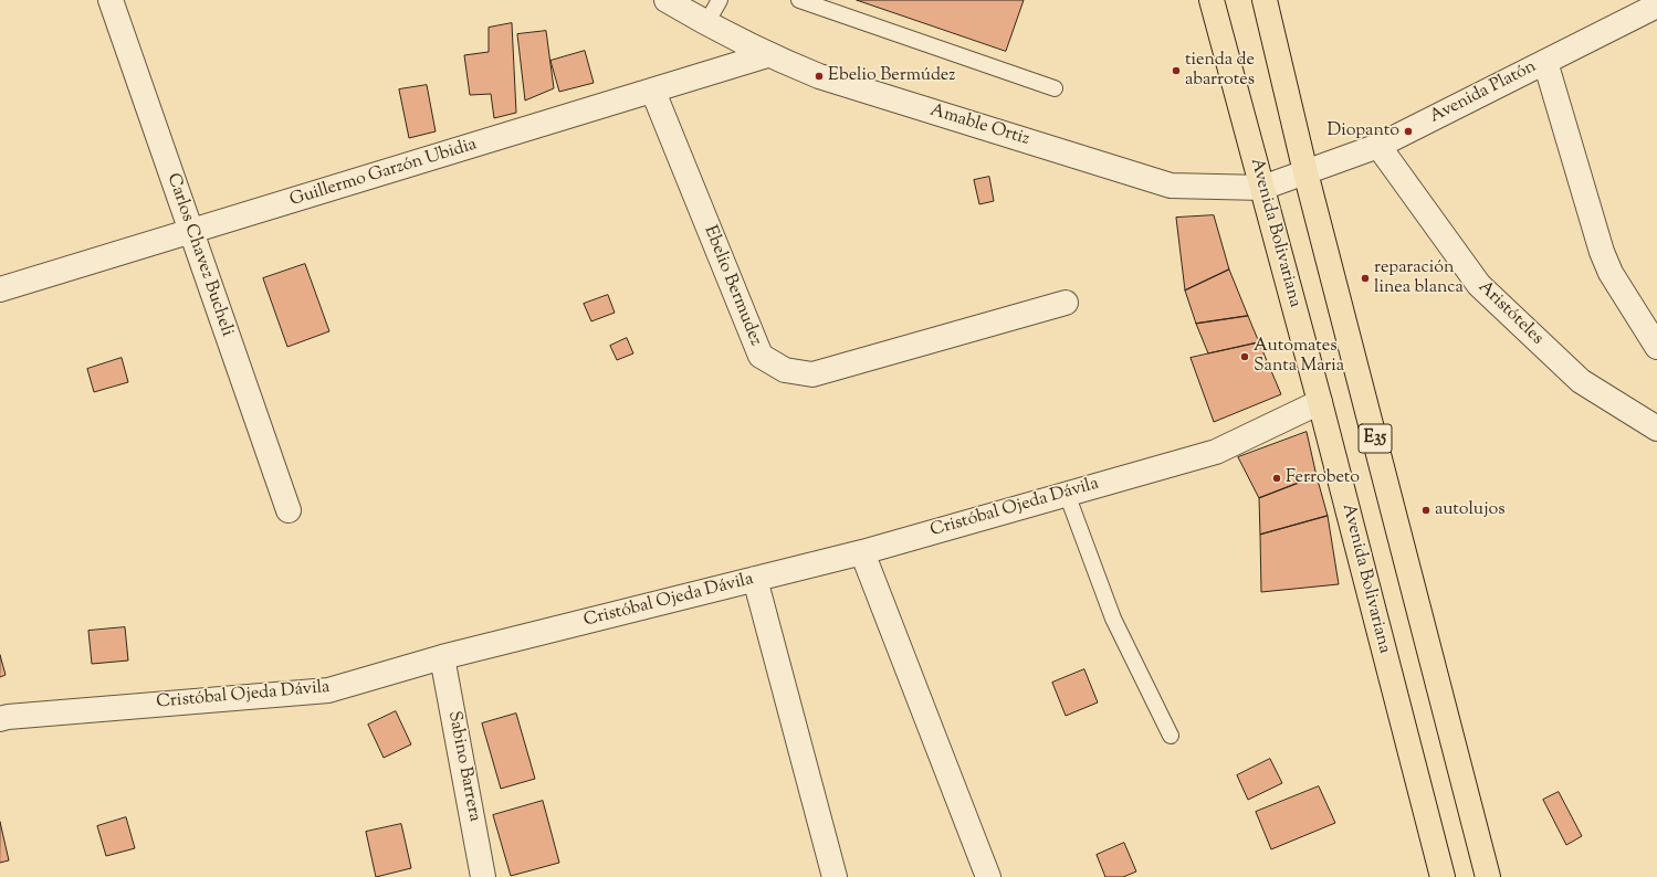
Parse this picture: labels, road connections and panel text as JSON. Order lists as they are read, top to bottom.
{
  "streets": {
    "highway": ["Avenida Bolivariana", "E35"],
    "street": [
      "Avenida Platón",
      "Amable Ortiz",
      "Guillermo Garzón Ubidia",
      "Carlos Chavez Bucheli",
      "Ebelio Bermudez",
      "Aristóteles",
      "Cristóbal Ojeda Dávila",
      "Sabino Barrera"
    ]
  },
  "crossings": [
    ["Avenida Platón", "Amable Ortiz"],
    ["Avenida Platón", "Aristóteles"],
    ["Avenida Platón", "E35"],
    ["Amable Ortiz", "Guillermo Garzón Ubidia"],
    ["Amable Ortiz", "Avenida Bolivariana"],
    ["Amable Ortiz", "E35"],
    ["Guillermo Garzón Ubidia", "Carlos Chavez Bucheli"],
    ["Guillermo Garzón Ubidia", "Ebelio Bermudez"],
    ["Avenida Bolivariana", "Cristóbal Ojeda Dávila"],
    ["Cristóbal Ojeda Dávila", "Sabino Barrera"]
  ],
  "places": [
    "tienda de abarrotes",
    "Ebelio Bermúdez",
    "Diopanto",
    "reparación linea blanca",
    "Automates Santa Maria",
    "Ferrobeto",
    "autolujos"
  ]
}
